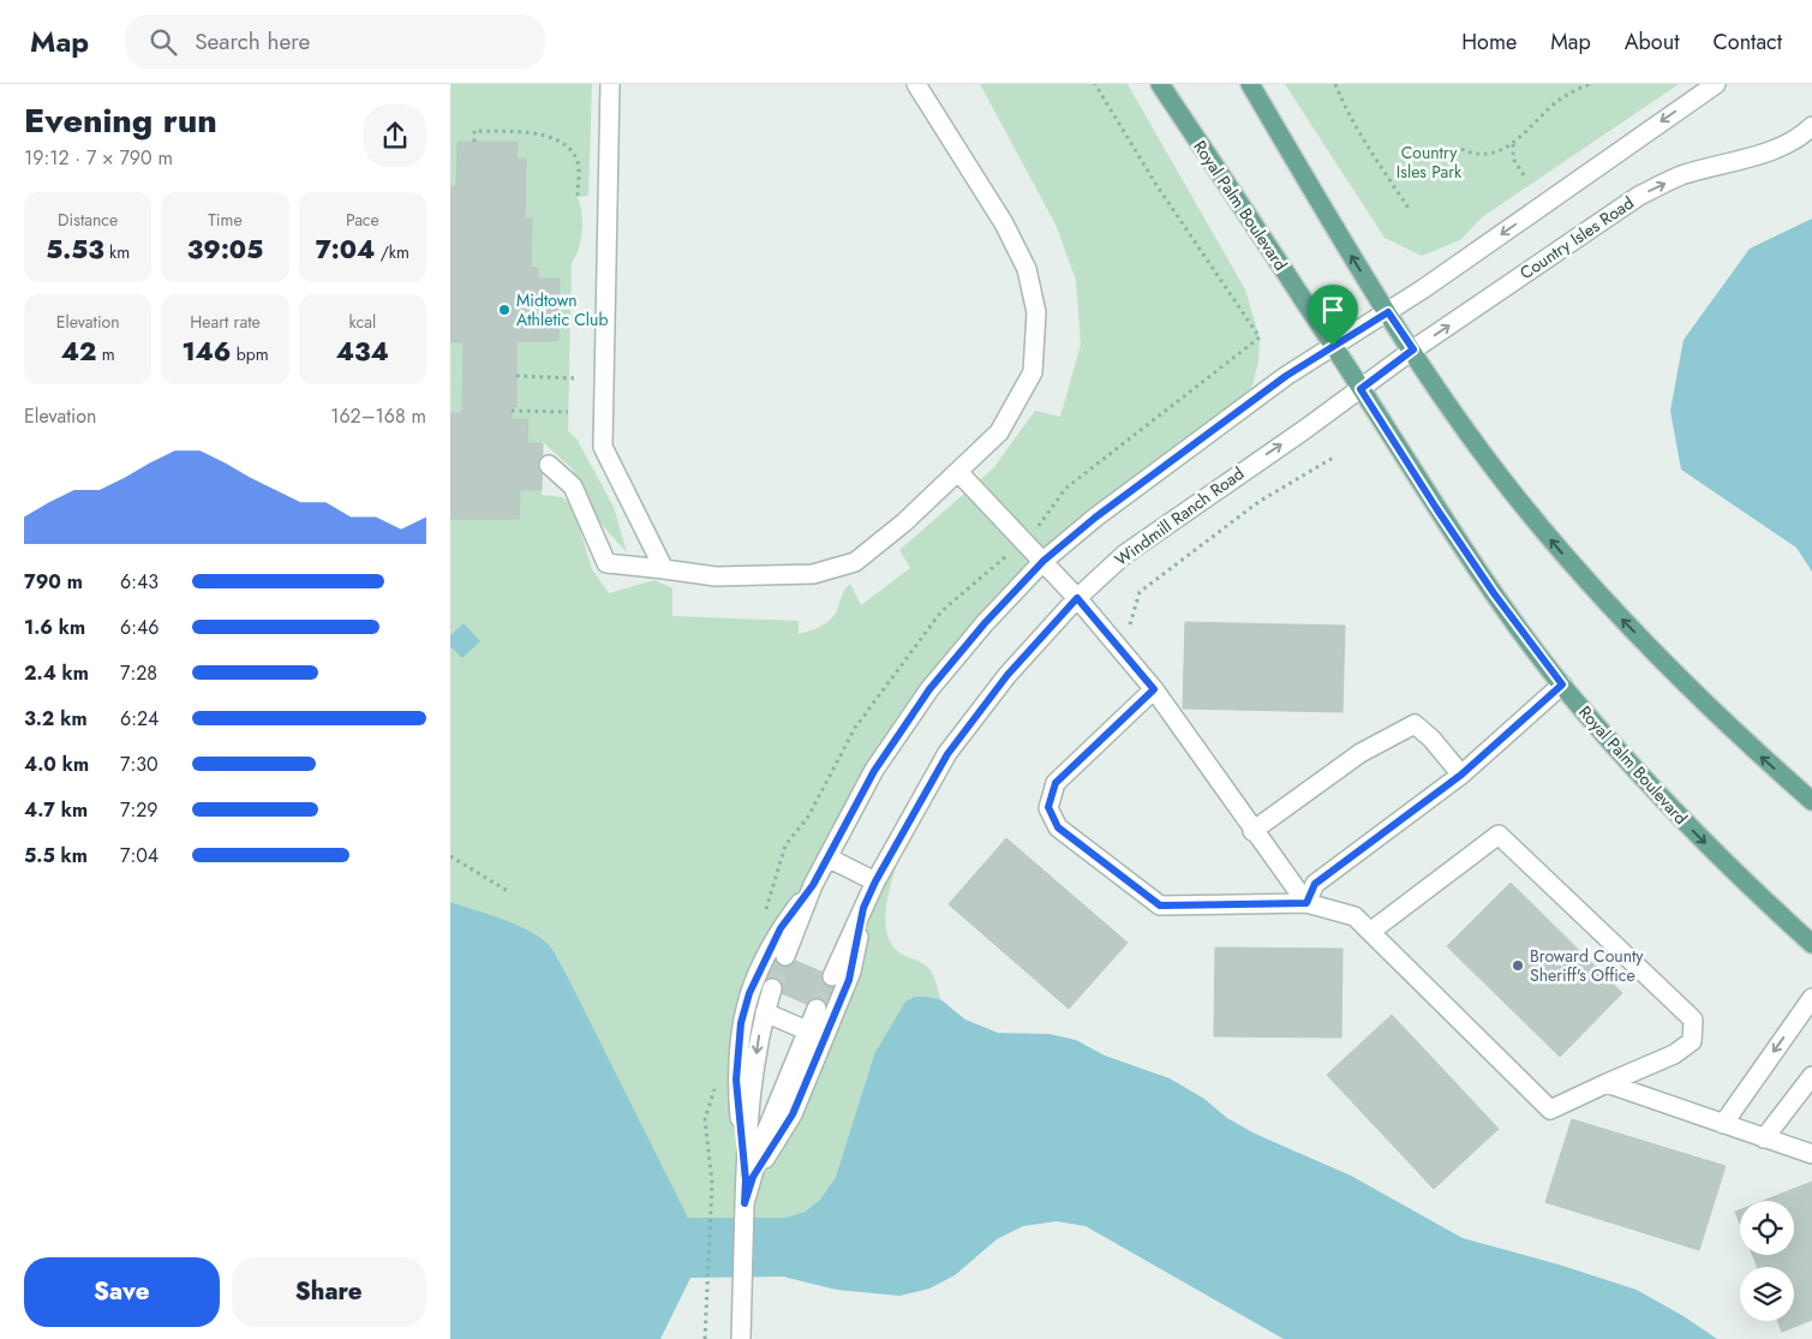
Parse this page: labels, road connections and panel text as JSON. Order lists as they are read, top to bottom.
{
  "streets": {
    "main road": ["Royal Palm Boulevard"],
    "street": ["Country Isles Road", "Windmill Ranch Road"]
  },
  "crossings": [
    ["Royal Palm Boulevard", "Country Isles Road"],
    ["Royal Palm Boulevard", "Windmill Ranch Road"],
    ["Country Isles Road", "Windmill Ranch Road"]
  ],
  "parks": ["Country Isles Park"],
  "places": ["Midtown Athletic Club", "Broward County Sheriff's Office"],
  "page": {
    "header": "Map",
    "search": "Search here",
    "nav": [
      "Home",
      "Map",
      "About",
      "Contact"
    ],
    "heading": ["Evening run", "19:12 · 7 × 790 m"],
    "stats": [
      ["Distance", "5.53 km"],
      ["Time", "39:05"],
      ["Pace", "7:04 /km"],
      ["Elevation", "42 m"],
      ["Heart rate", "146 bpm"],
      ["kcal", "434"]
    ],
    "chart": ["Elevation", "162–168 m"],
    "list": [
      {
        "name": "790 m",
        "note": "6:43"
      },
      {
        "name": "1.6 km",
        "note": "6:46"
      },
      {
        "name": "2.4 km",
        "note": "7:28"
      },
      {
        "name": "3.2 km",
        "note": "6:24"
      },
      {
        "name": "4.0 km",
        "note": "7:30"
      },
      {
        "name": "4.7 km",
        "note": "7:29"
      },
      {
        "name": "5.5 km",
        "note": "7:04"
      }
    ],
    "buttons": ["Save", "Share"]
  }
}
